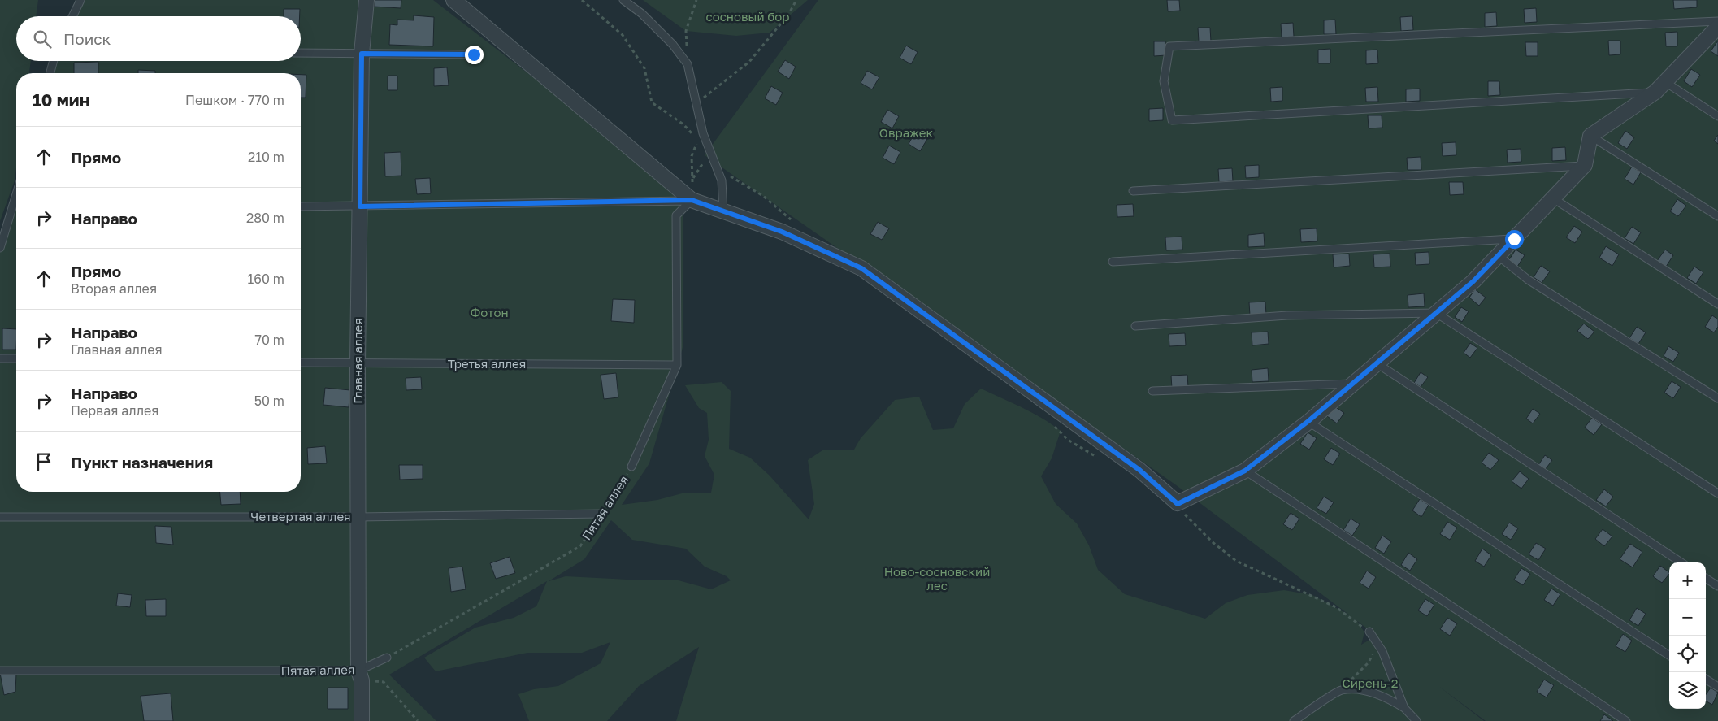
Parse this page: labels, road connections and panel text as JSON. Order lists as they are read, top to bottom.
{
  "streets": {
    "street": ["Главная аллея"],
    "lane": ["Третья аллея", "Пятая аллея", "Четвертая аллея"]
  },
  "crossings": [
    ["Главная аллея", "Третья аллея"],
    ["Главная аллея", "Пятая аллея"],
    ["Главная аллея", "Четвертая аллея"],
    ["Пятая аллея", "Четвертая аллея"]
  ],
  "parks": [
    "сосновый бор",
    "Овражек",
    "Фотон",
    "Ново-сосновский лес",
    "Сирень-2"
  ],
  "page": {
    "search": "Поиск",
    "heading": ["10 мин", "Пешком · 770 m"],
    "list": [
      ["Прямо", "210 m"],
      ["Направо", "280 m"],
      ["Прямо", "Вторая аллея", "160 m"],
      ["Направо", "Главная аллея", "70 m"],
      ["Направо", "Первая аллея", "50 m"],
      "Пункт назначения"
    ],
    "map_buttons": ["+", "−"]
  }
}
